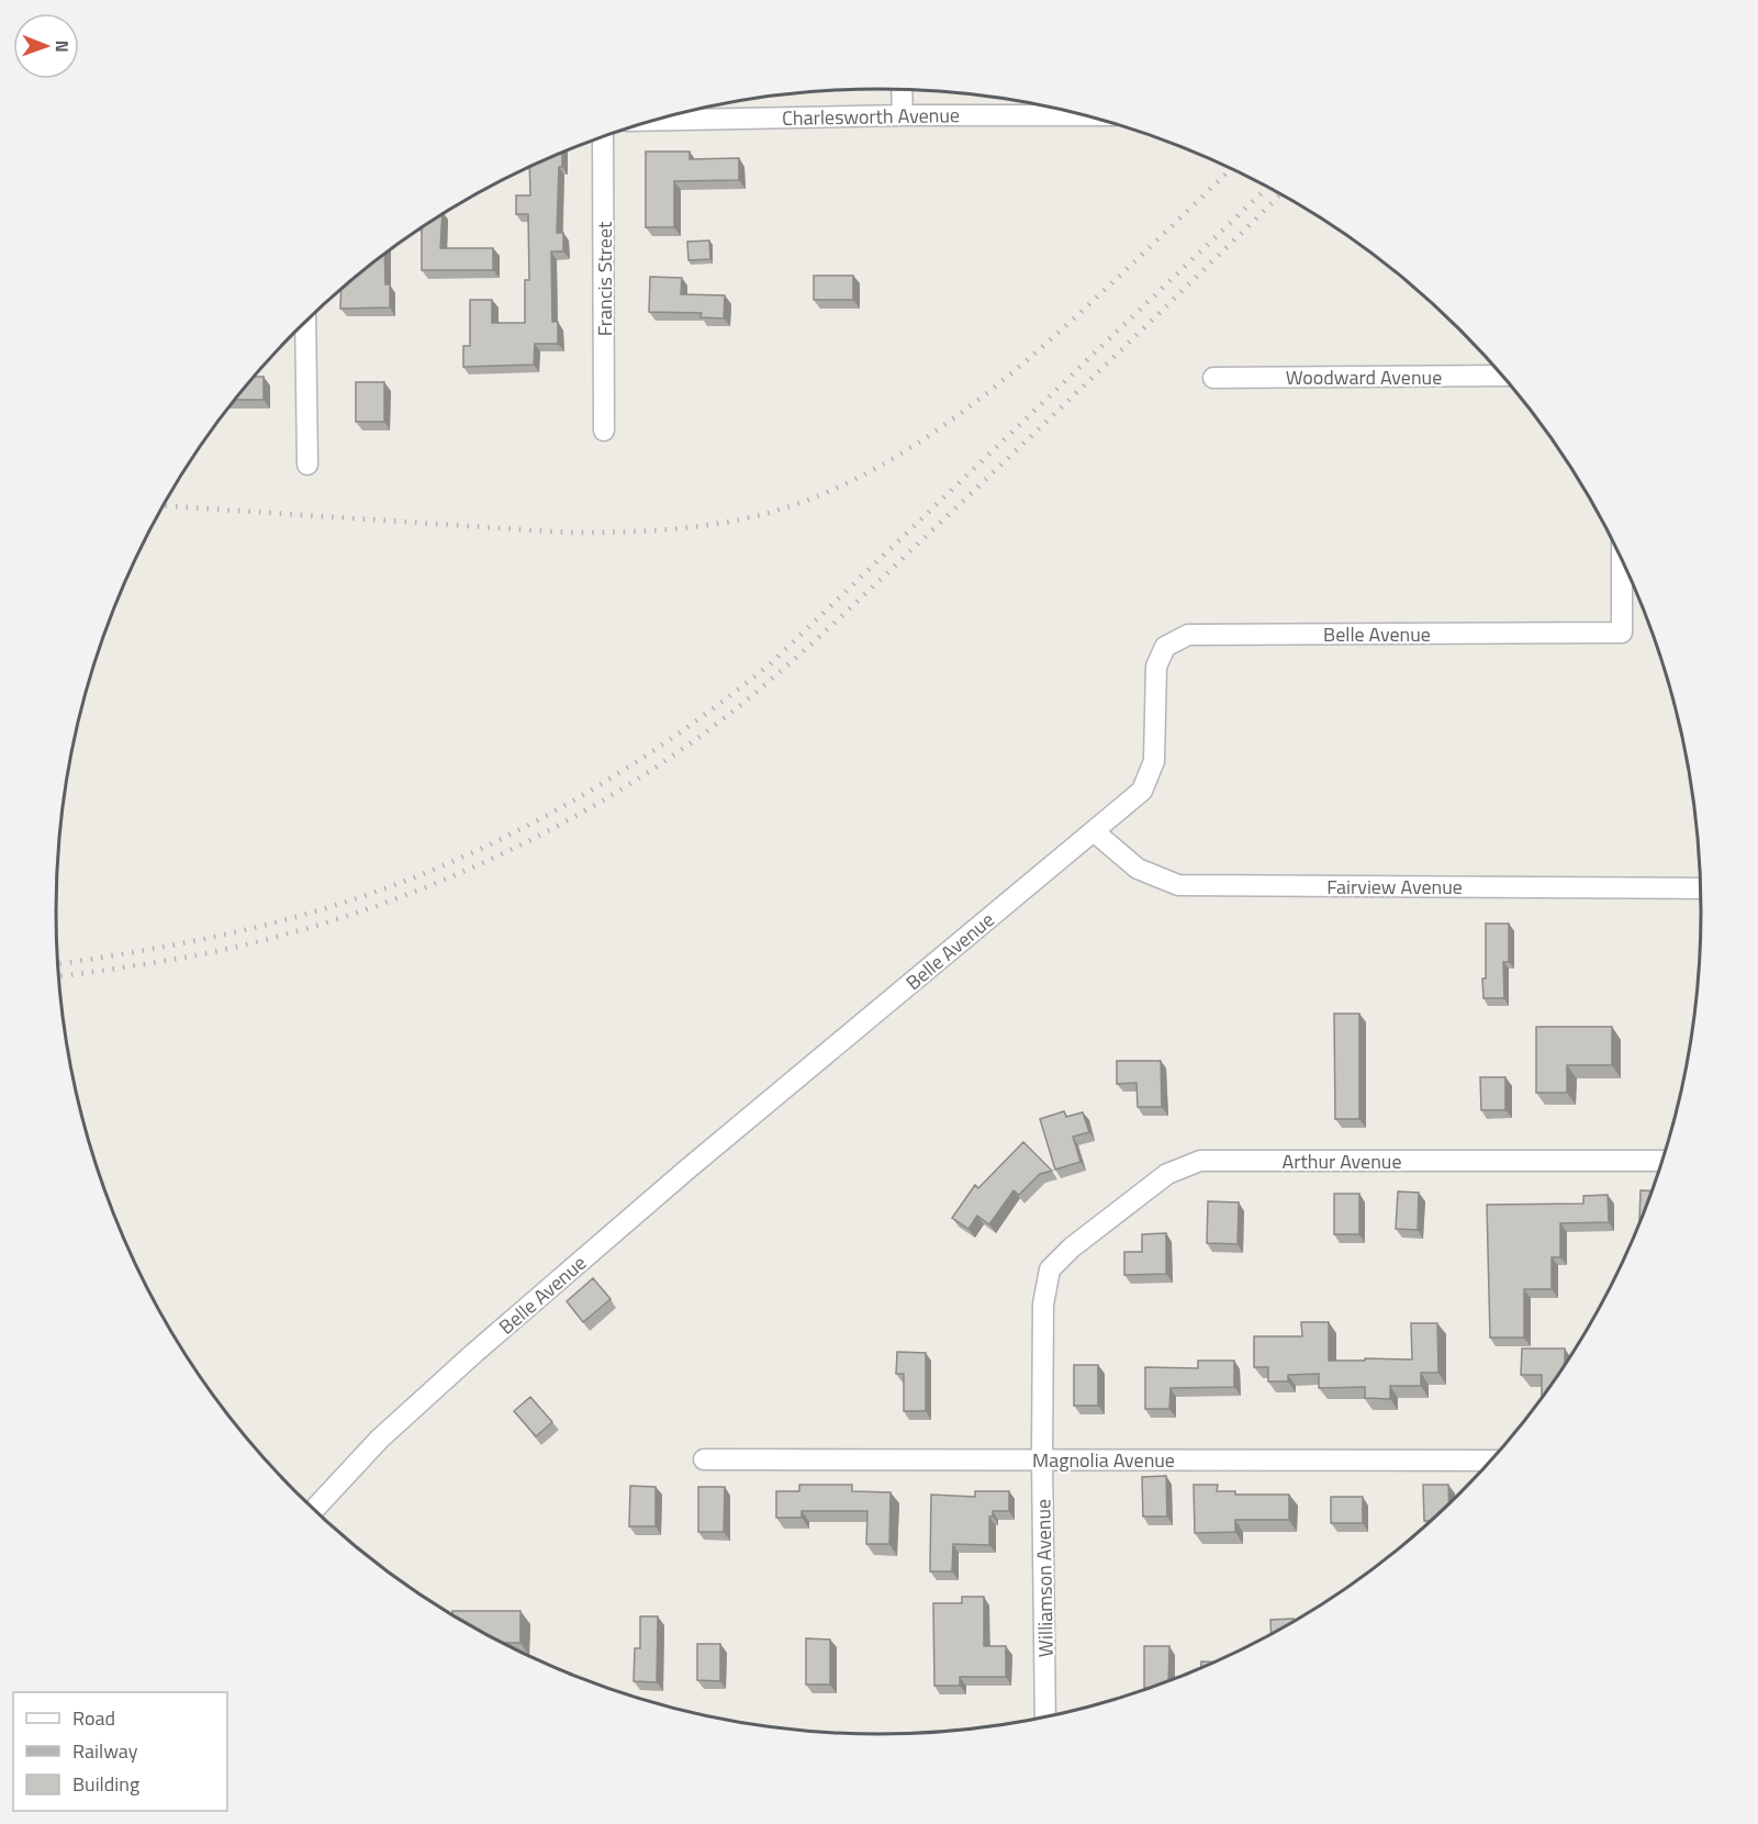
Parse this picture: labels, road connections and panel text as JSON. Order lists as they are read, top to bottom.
{
  "streets": {
    "street": [
      "Charlesworth Avenue",
      "Francis Street",
      "Woodward Avenue",
      "Belle Avenue",
      "Fairview Avenue",
      "Arthur Avenue",
      "Magnolia Avenue",
      "Williamson Avenue"
    ]
  },
  "crossings": [
    ["Belle Avenue", "Fairview Avenue"],
    ["Arthur Avenue", "Williamson Avenue"],
    ["Magnolia Avenue", "Williamson Avenue"]
  ],
  "legend": ["Road", "Railway", "Building"],
  "north": "right"
}
